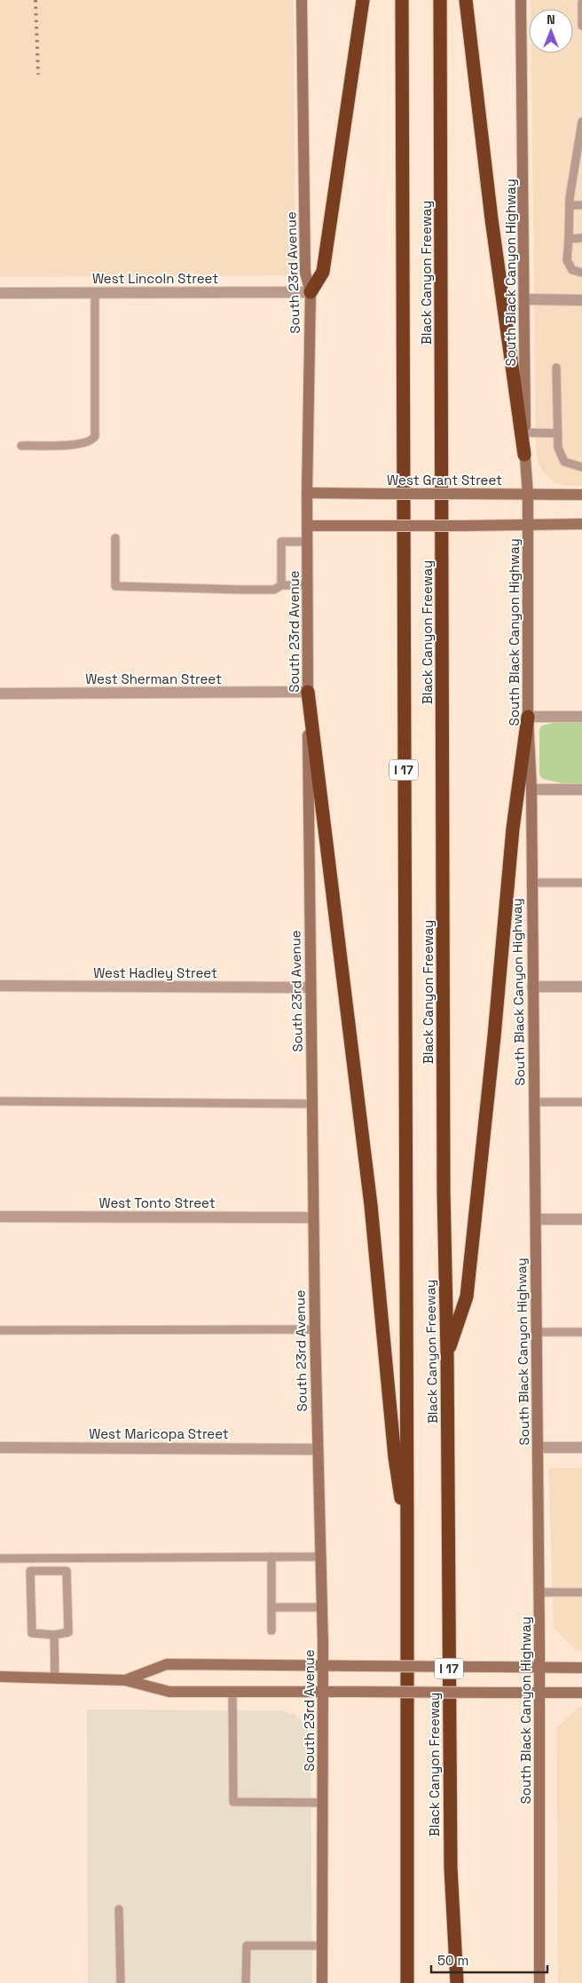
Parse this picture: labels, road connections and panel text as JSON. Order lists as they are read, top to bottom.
{
  "streets": {
    "highway": ["Black Canyon Freeway", "I 17"],
    "main road": ["South 23rd Avenue", "South Black Canyon Highway", "West Grant Street"],
    "street": [
      "West Lincoln Street",
      "West Sherman Street",
      "West Hadley Street",
      "West Tonto Street",
      "West Maricopa Street"
    ]
  },
  "crossings": [
    ["South 23rd Avenue", "West Lincoln Street"],
    ["South 23rd Avenue", "West Grant Street"],
    ["South 23rd Avenue", "West Sherman Street"],
    ["South 23rd Avenue", "West Hadley Street"],
    ["South 23rd Avenue", "West Tonto Street"],
    ["South 23rd Avenue", "West Maricopa Street"],
    ["South Black Canyon Highway", "West Grant Street"]
  ],
  "scale_bar": "50 m",
  "north": "top"
}
